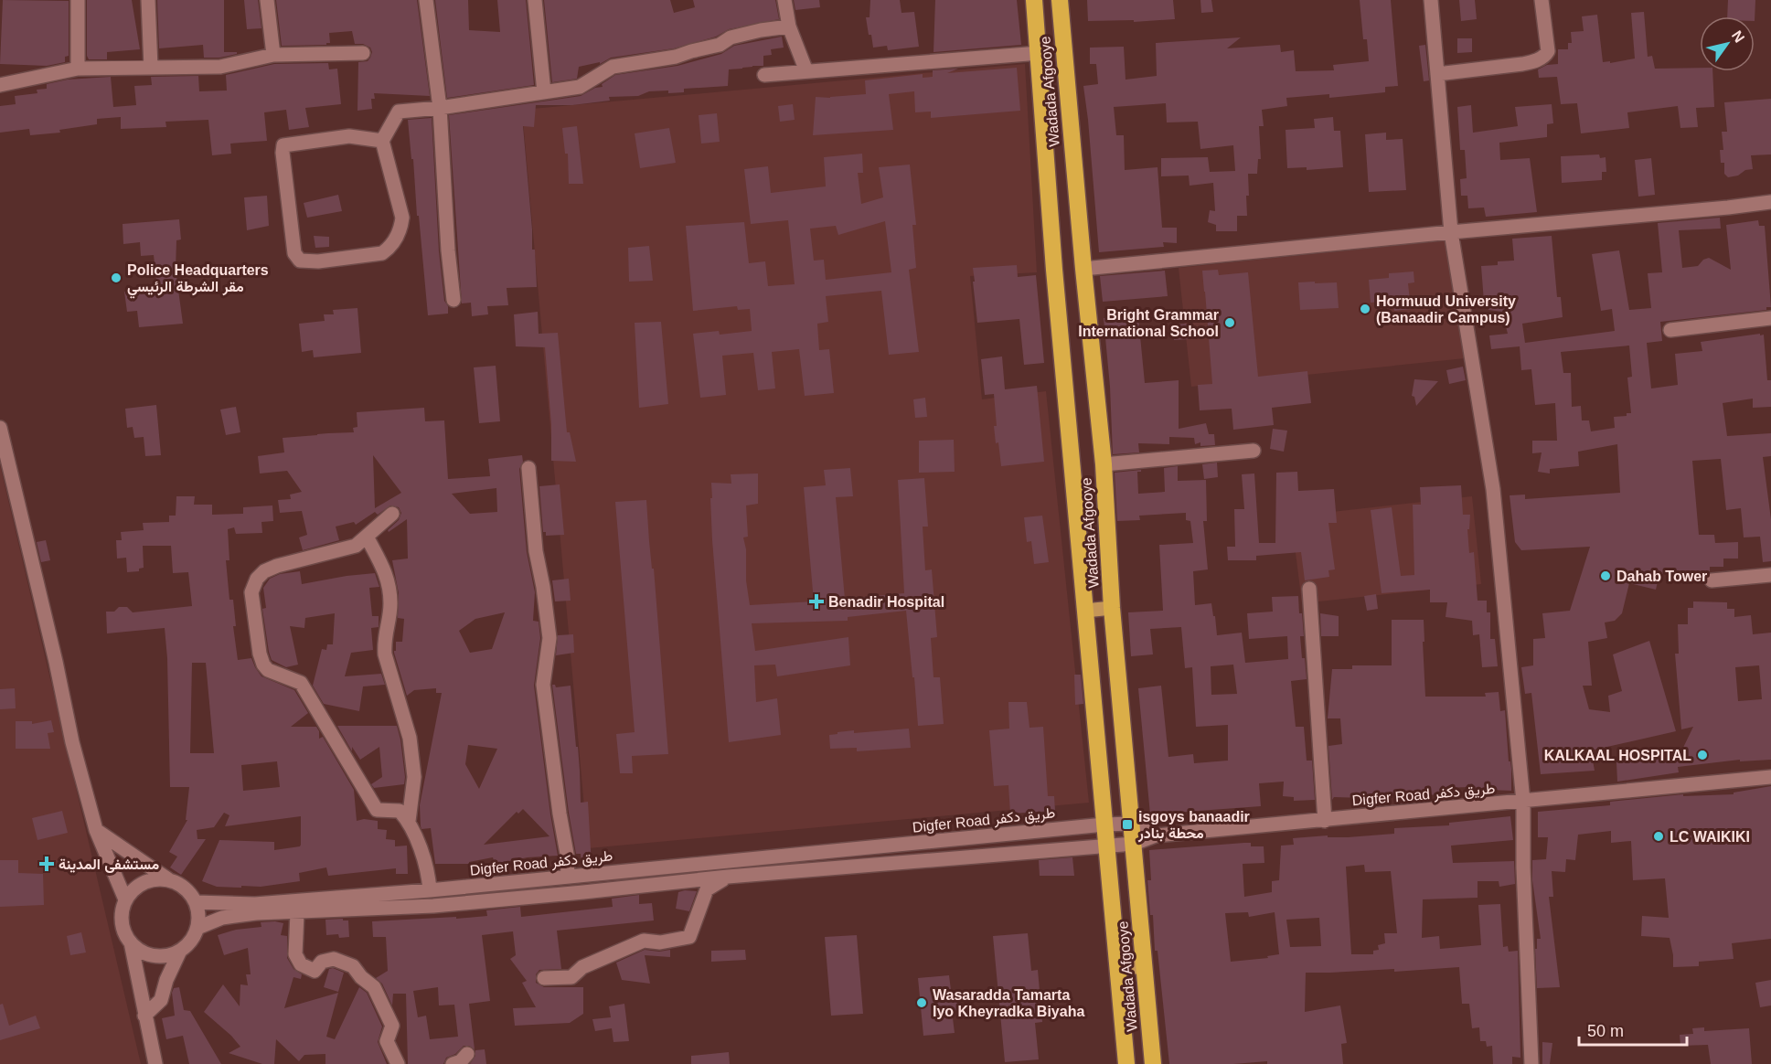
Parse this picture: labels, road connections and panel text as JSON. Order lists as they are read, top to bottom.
{
  "streets": {
    "highway": ["Wadada Afgooye"],
    "street": ["Digfer Road طريق دكفر"]
  },
  "crossings": [
    ["Wadada Afgooye", "Digfer Road طريق دكفر"]
  ],
  "places": {
    "other": [
      "Police Headquarters مقر الشرطة الرئيسي",
      "Hormuud University (Banaadir Campus)",
      "Bright Grammar International School",
      "Dahab Tower",
      "KALKAAL HOSPITAL",
      "LC WAIKIKI",
      "Wasaradda Tamarta Iyo Kheyradka Biyaha"
    ],
    "health": ["Benadir Hospital", "مستشفى المدينة"],
    "transit": ["isgoys banaadir محطة بنادر"]
  },
  "scale_bar": "50 m",
  "north": "top right"
}
